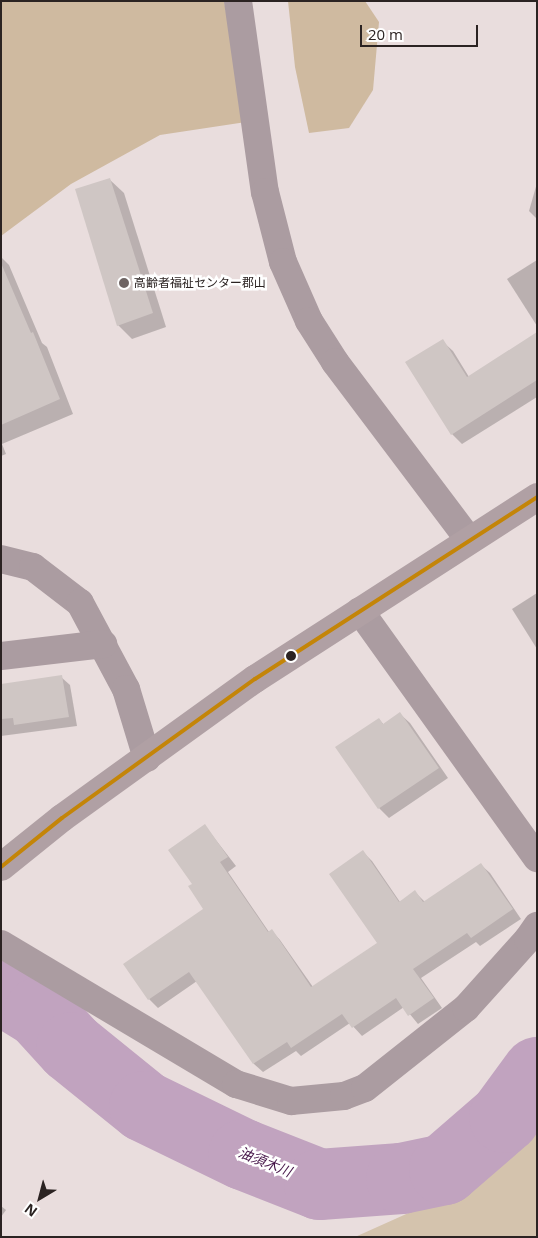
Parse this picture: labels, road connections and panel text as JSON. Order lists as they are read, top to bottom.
{
  "water": ["油須木川"],
  "places": ["高齢者福祉センター郡山"],
  "scale_bar": "20 m",
  "north": "bottom left"
}
